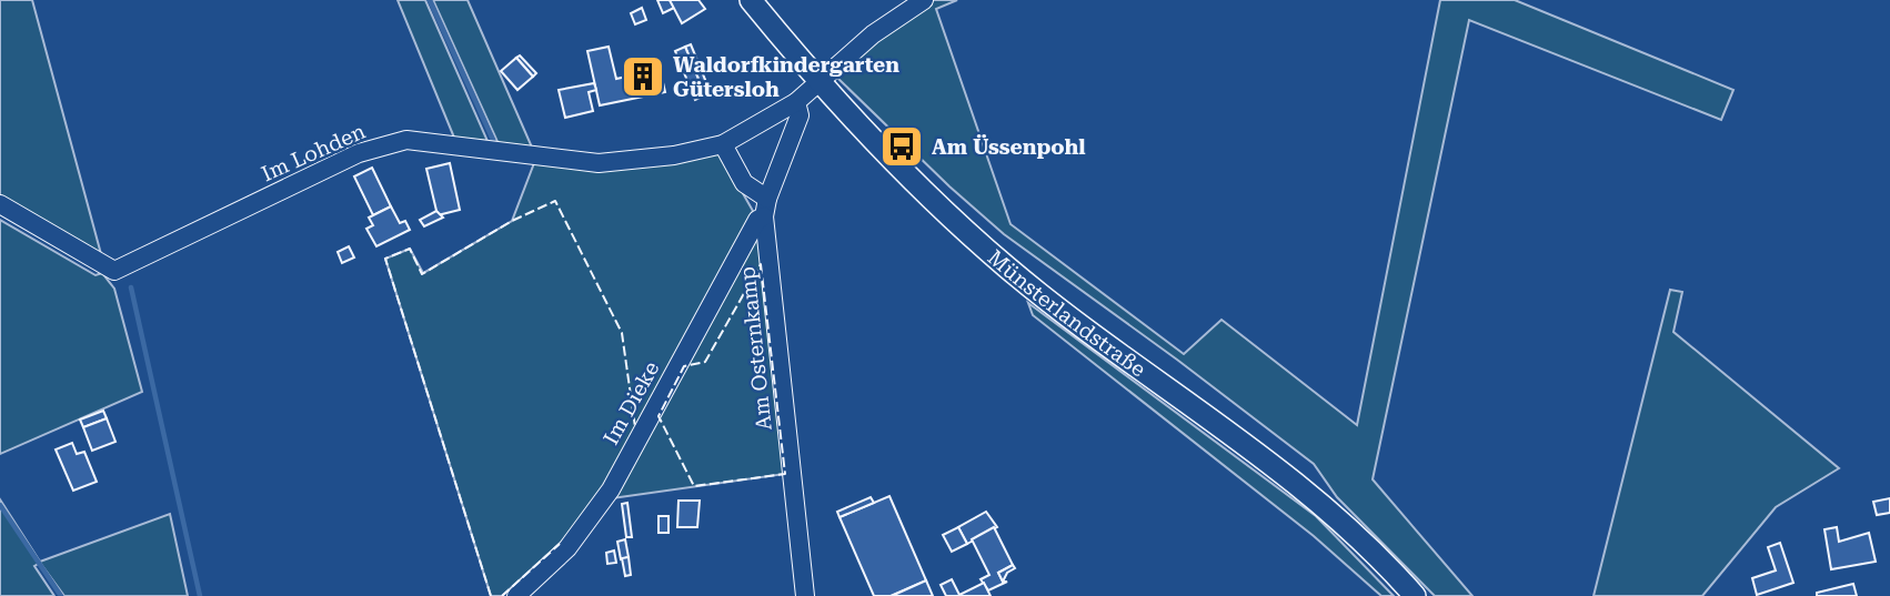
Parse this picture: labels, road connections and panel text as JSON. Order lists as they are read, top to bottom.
{
  "streets": {
    "main road": ["Münsterlandstraße"],
    "street": ["Im Lohden", "Am Osternkamp", "Im Dieke"]
  },
  "crossings": [
    ["Im Lohden", "Münsterlandstraße"],
    ["Im Lohden", "Am Osternkamp"],
    ["Am Osternkamp", "Im Dieke"]
  ],
  "places": {
    "building": ["Waldorfkindergarten Gütersloh"],
    "bus stop": ["Am Üssenpohl"]
  }
}
